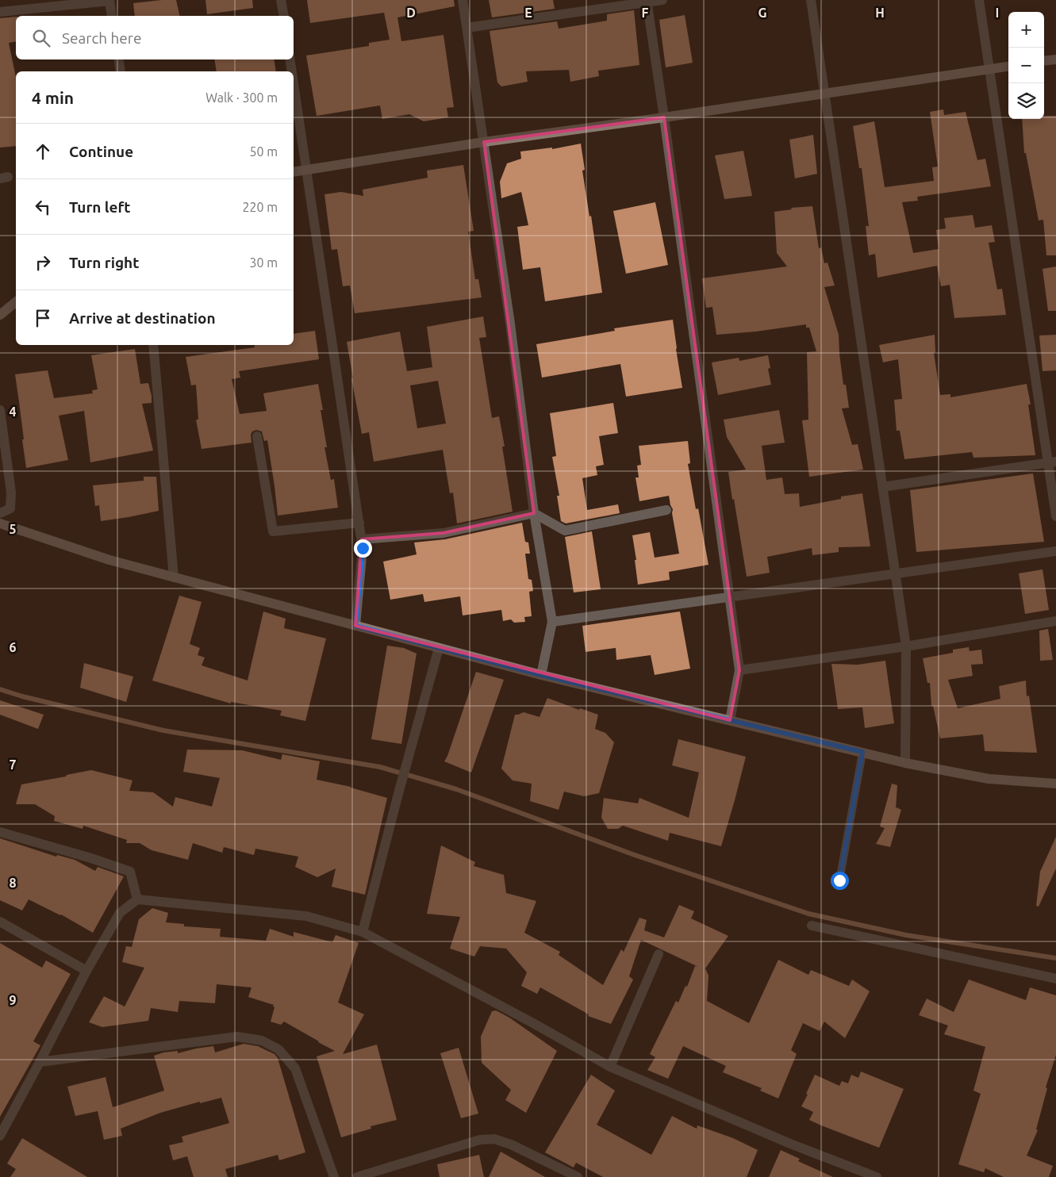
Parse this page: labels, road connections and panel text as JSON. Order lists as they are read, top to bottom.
{
  "page": {
    "map_buttons": ["+", "−"],
    "search": "Search here",
    "heading": ["4 min", "Walk · 300 m"],
    "list": [
      ["Continue", "50 m"],
      ["Turn left", "220 m"],
      ["Turn right", "30 m"],
      "Arrive at destination"
    ]
  },
  "grid": {
    "columns": [
      "D",
      "E",
      "F",
      "G",
      "H",
      "I"
    ],
    "rows": [
      "4",
      "5",
      "6",
      "7",
      "8",
      "9"
    ]
  }
}
